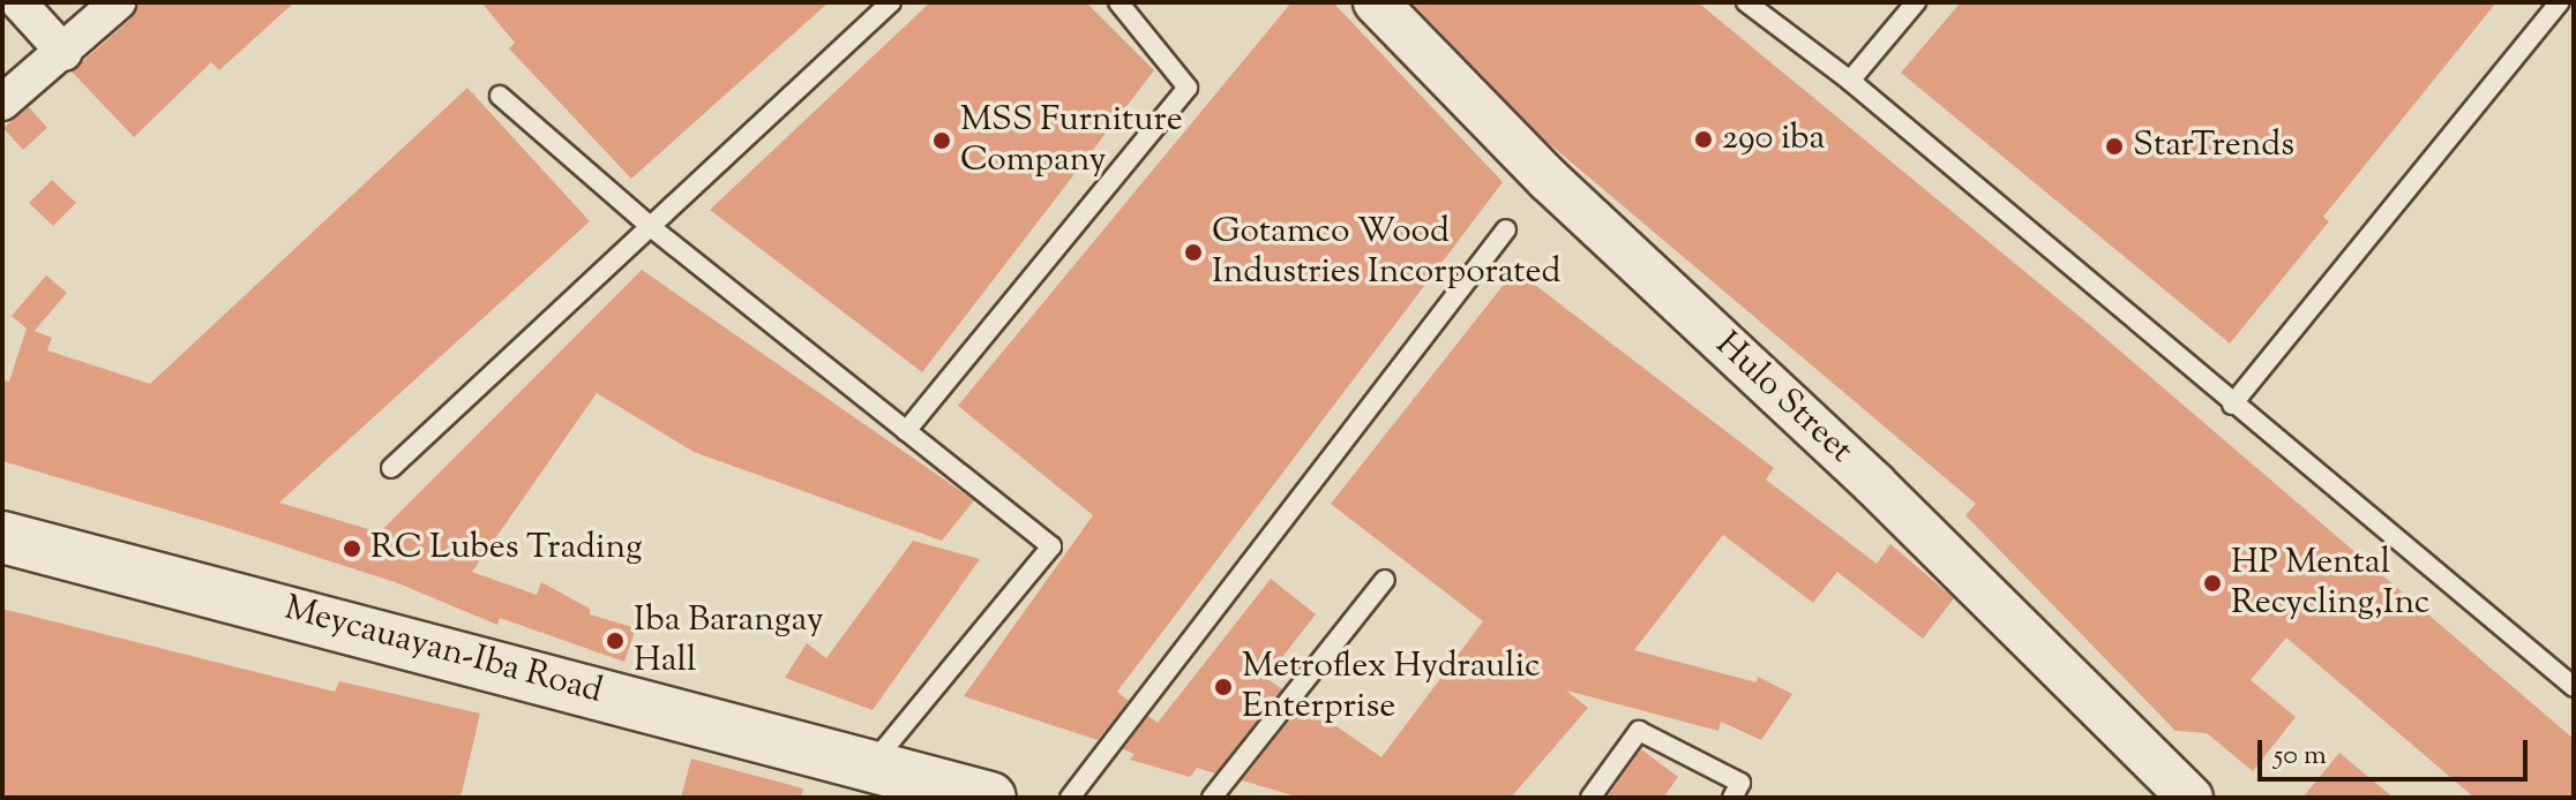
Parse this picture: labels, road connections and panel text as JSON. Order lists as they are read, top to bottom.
{
  "streets": {
    "main road": ["Meycauayan-Iba Road"],
    "street": ["Hulo Street"]
  },
  "places": [
    "290 iba",
    "MSS Furniture Company",
    "StarTrends",
    "Gotamco Wood Industries Incorporated",
    "RC Lubes Trading",
    "HP Mental Recycling,Inc",
    "Iba Barangay Hall",
    "Metroflex Hydraulic Enterprise"
  ],
  "scale_bar": "50 m"
}
